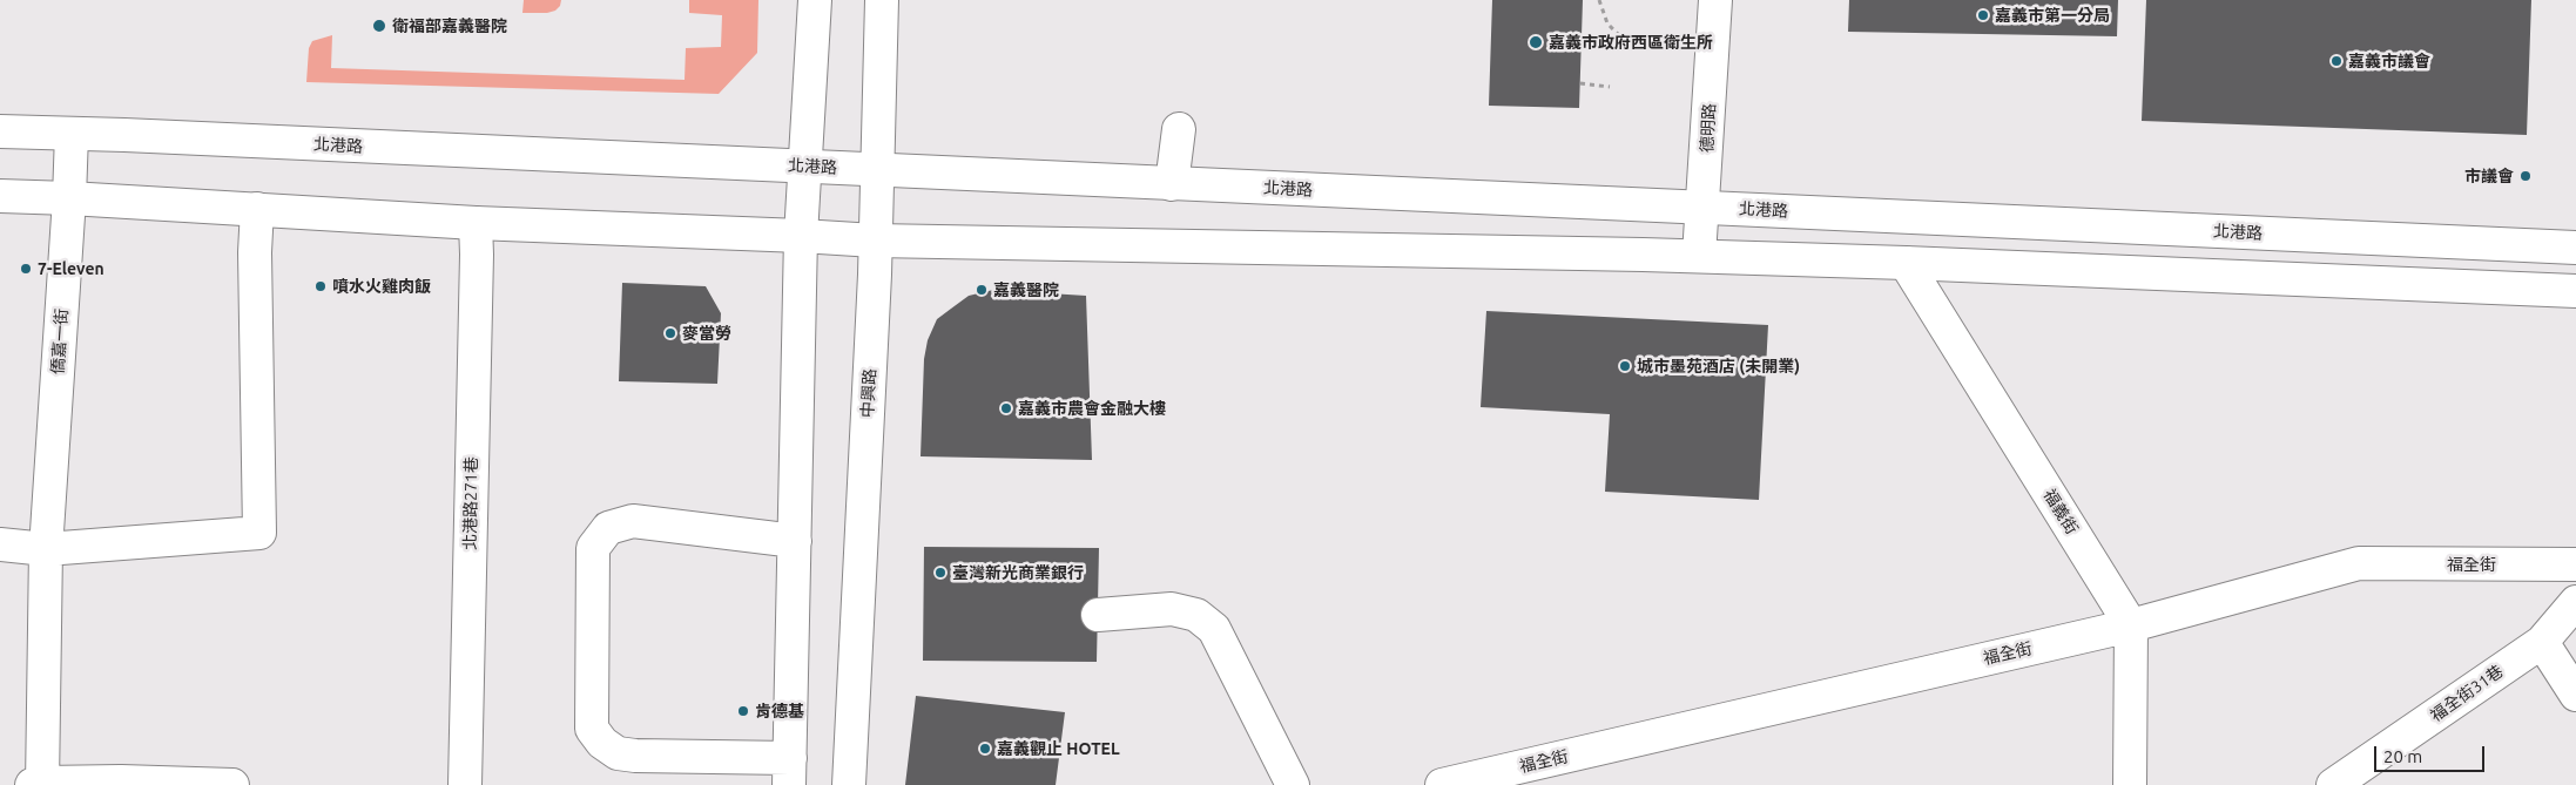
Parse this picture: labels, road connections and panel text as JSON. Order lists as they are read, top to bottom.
{
  "streets": {
    "main road": [
      "德明路",
      "北港路",
      "僑嘉一街",
      "中興路",
      "北港路271巷",
      "福義街",
      "福全街",
      "福全街31巷"
    ]
  },
  "crossings": [
    ["德明路", "北港路"],
    ["北港路", "僑嘉一街"],
    ["北港路", "中興路"],
    ["福義街", "福全街"]
  ],
  "places": [
    "嘉義市第一分局",
    "衛福部嘉義醫院",
    "嘉義市政府西區衛生所",
    "嘉義市議會",
    "市議會",
    "7-Eleven",
    "噴水火雞肉飯",
    "嘉義醫院",
    "麥當勞",
    "城市墨苑酒店 (未開業)",
    "嘉義市農會金融大樓",
    "臺灣新光商業銀行",
    "肯德基",
    "嘉義觀止 HOTEL"
  ],
  "scale_bar": "20 m"
}
